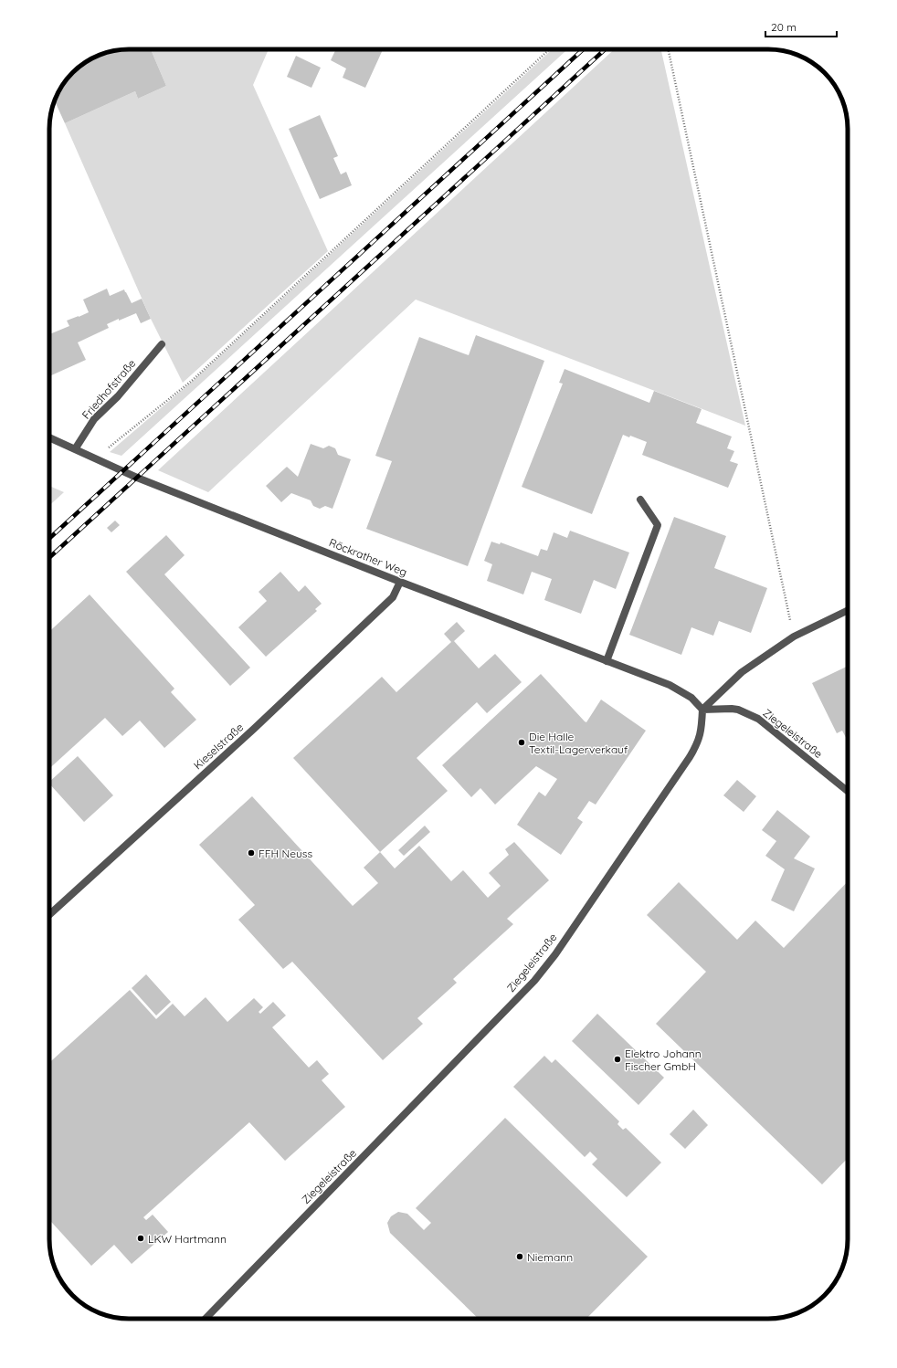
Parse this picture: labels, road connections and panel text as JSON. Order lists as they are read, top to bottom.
{
  "streets": {
    "street": [
      "Friedhofstraße",
      "Röckrather Weg",
      "Ziegeleistraße",
      "Kieselstraße"
    ]
  },
  "crossings": [
    ["Röckrather Weg", "Ziegeleistraße"],
    ["Röckrather Weg", "Kieselstraße"]
  ],
  "places": [
    "Die Halle Textil-Lagerverkauf",
    "FFH Neuss",
    "Elektro Johann Fischer GmbH",
    "LKW Hartmann",
    "Niemann"
  ],
  "scale_bar": "20 m"
}
